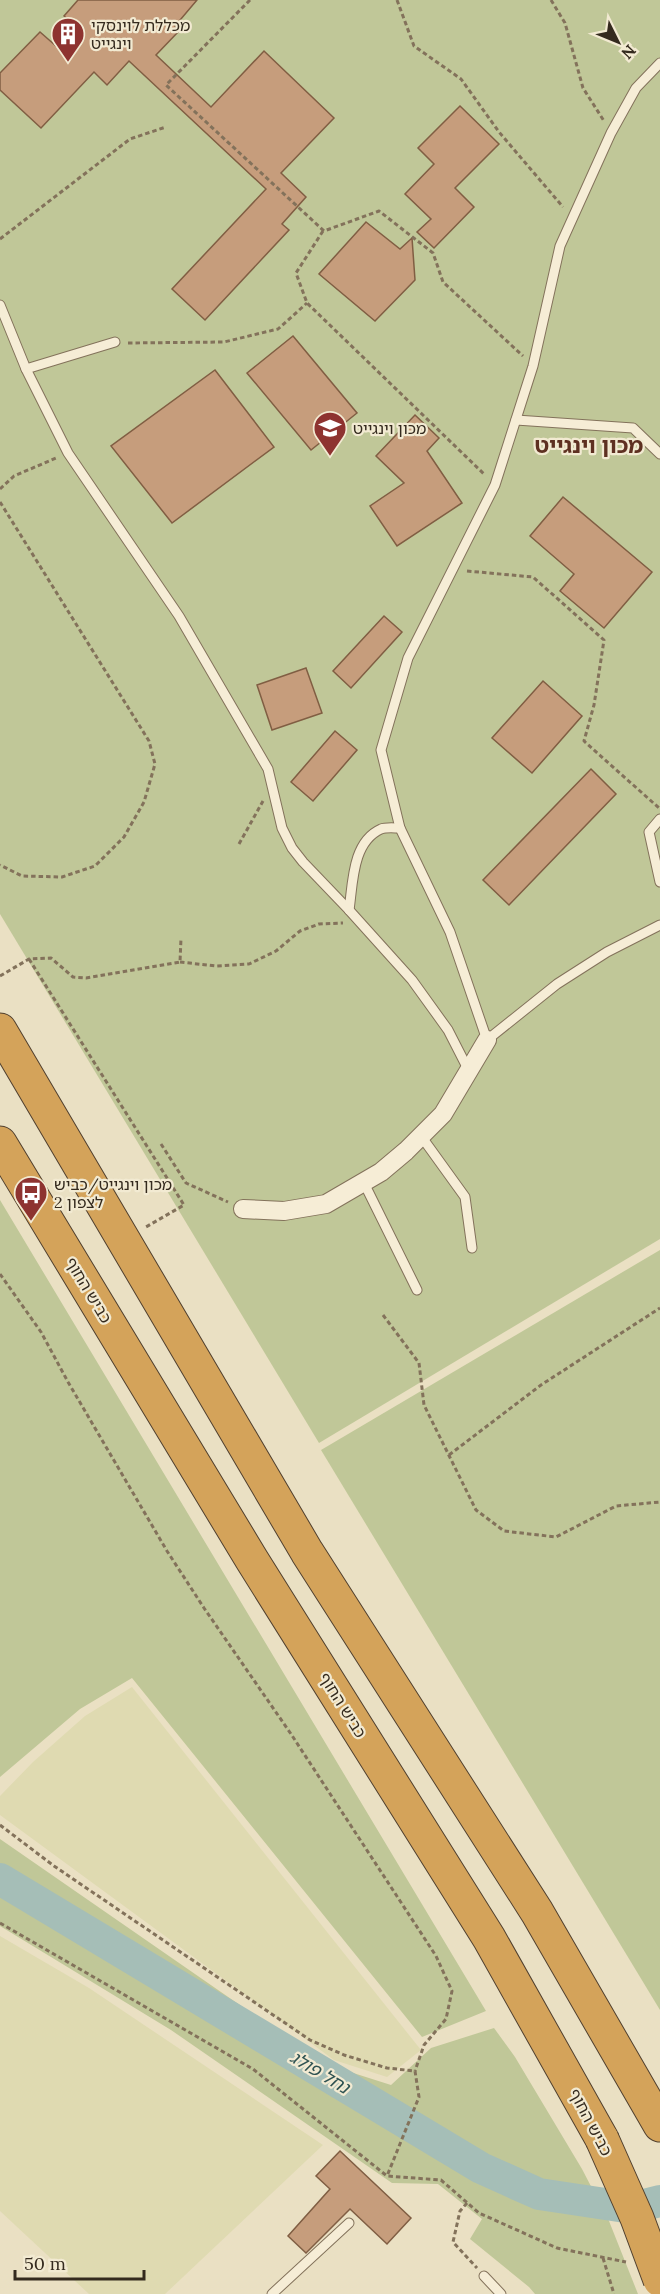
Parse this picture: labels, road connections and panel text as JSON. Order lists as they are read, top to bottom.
{
  "streets": {
    "highway": ["כביש החוף"]
  },
  "districts": ["מכון וינגייט"],
  "water": ["נחל פולג"],
  "places": {
    "building": ["מכללת לוינסקי וינגייט"],
    "school or university": ["מכון וינגייט"],
    "bus stop": ["מכון וינגייט/כביש 2 לצפון"]
  },
  "scale_bar": "50 m",
  "north": "bottom right"
}
